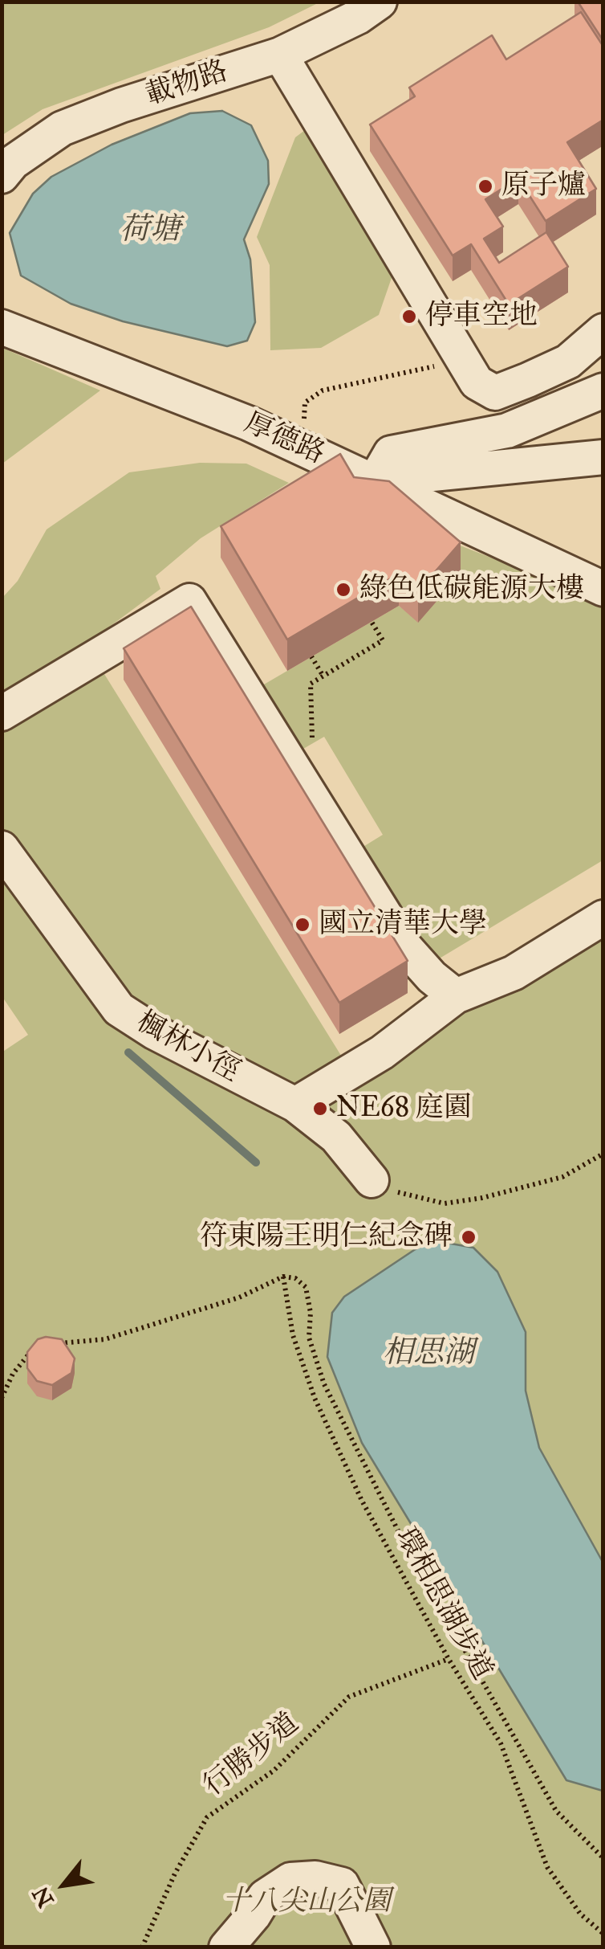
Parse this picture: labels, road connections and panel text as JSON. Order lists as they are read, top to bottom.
{
  "streets": {
    "street": ["載物路", "厚德路", "楓林小徑"],
    "path": ["環相思湖步道", "行勝步道"]
  },
  "crossings": [
    ["環相思湖步道", "行勝步道"]
  ],
  "water": ["荷塘", "相思湖"],
  "parks": ["十八尖山公園"],
  "places": [
    "原子爐",
    "停車空地",
    "綠色低碳能源大樓",
    "國立清華大學",
    "NE68 庭園",
    "符東陽王明仁紀念碑"
  ],
  "north": "bottom left"
}
